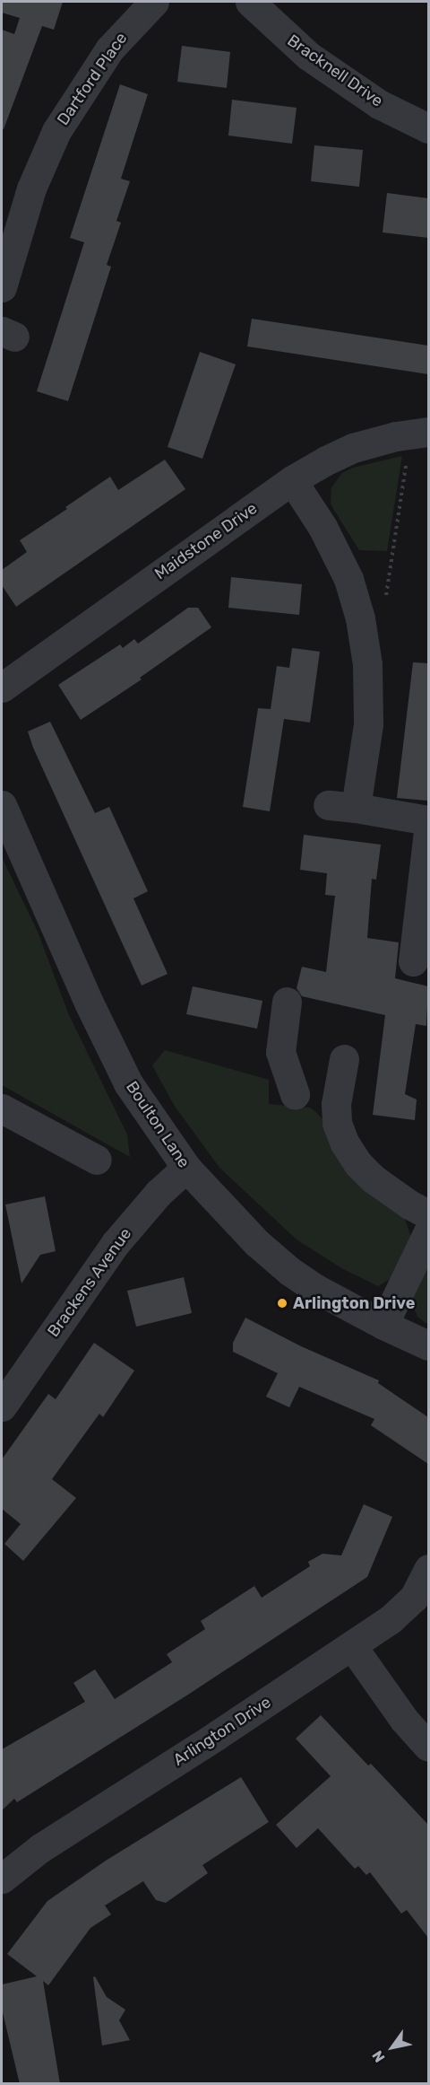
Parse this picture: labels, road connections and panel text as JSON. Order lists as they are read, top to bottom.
{
  "streets": {
    "street": [
      "Bracknell Drive",
      "Dartford Place",
      "Maidstone Drive",
      "Boulton Lane",
      "Brackens Avenue",
      "Arlington Drive"
    ]
  },
  "crossings": [
    ["Boulton Lane", "Brackens Avenue"]
  ],
  "places": ["Arlington Drive"],
  "north": "bottom left"
}
